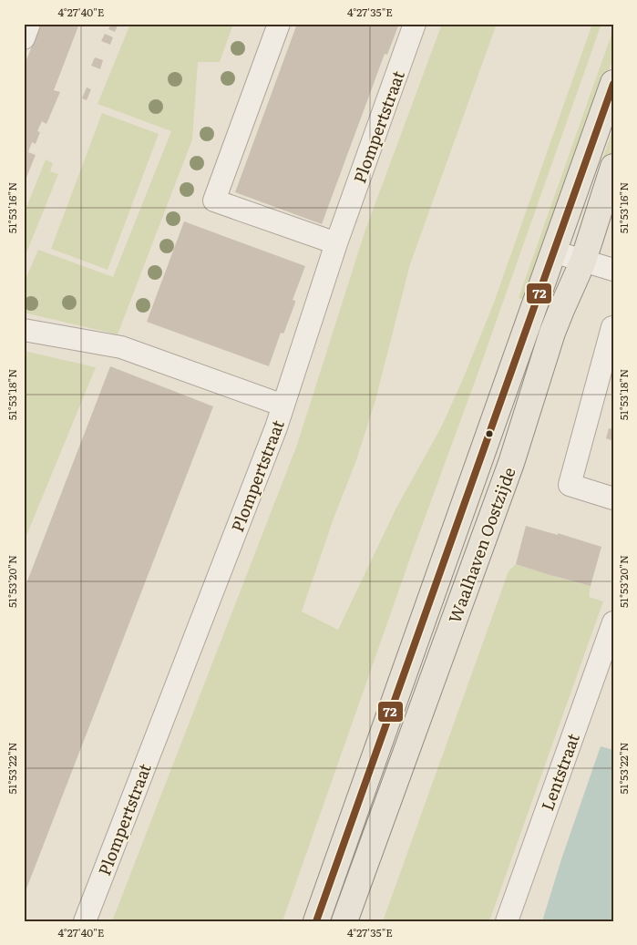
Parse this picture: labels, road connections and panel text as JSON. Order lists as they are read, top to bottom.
{
  "streets": {
    "main road": ["Waalhaven Oostzijde"],
    "street": ["Plompertstraat", "Lentstraat"]
  },
  "lines": ["transit line 72"],
  "coordinates": [
    "4°27'40\"E",
    "4°27'35\"E",
    "51°53'16\"N",
    "51°53'18\"N",
    "51°53'20\"N",
    "51°53'22\"N"
  ]
}
